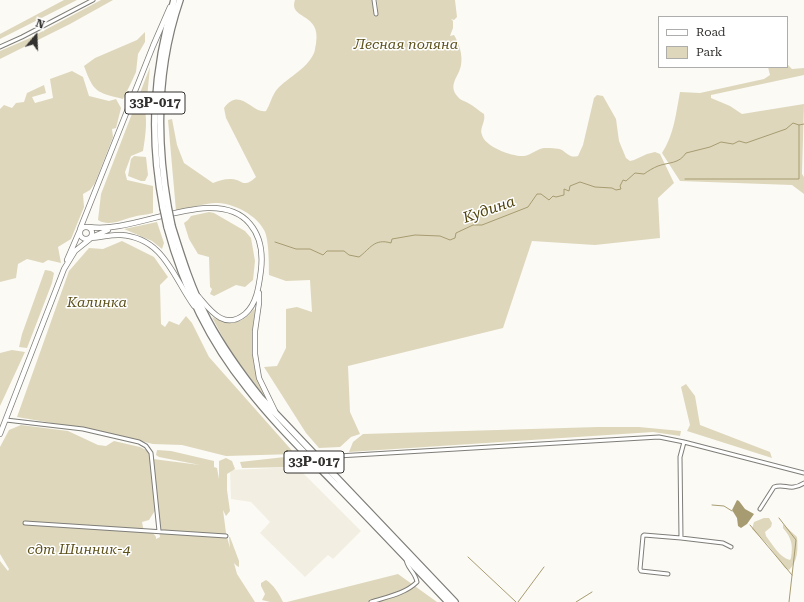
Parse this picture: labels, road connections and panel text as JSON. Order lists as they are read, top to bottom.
{
  "streets": {
    "highway": ["33Р-017"]
  },
  "water": ["Кудина"],
  "parks": ["Лесная поляна", "Калинка", "сдт Шинник-4"],
  "legend": ["Road", "Park"],
  "north": "top"
}
